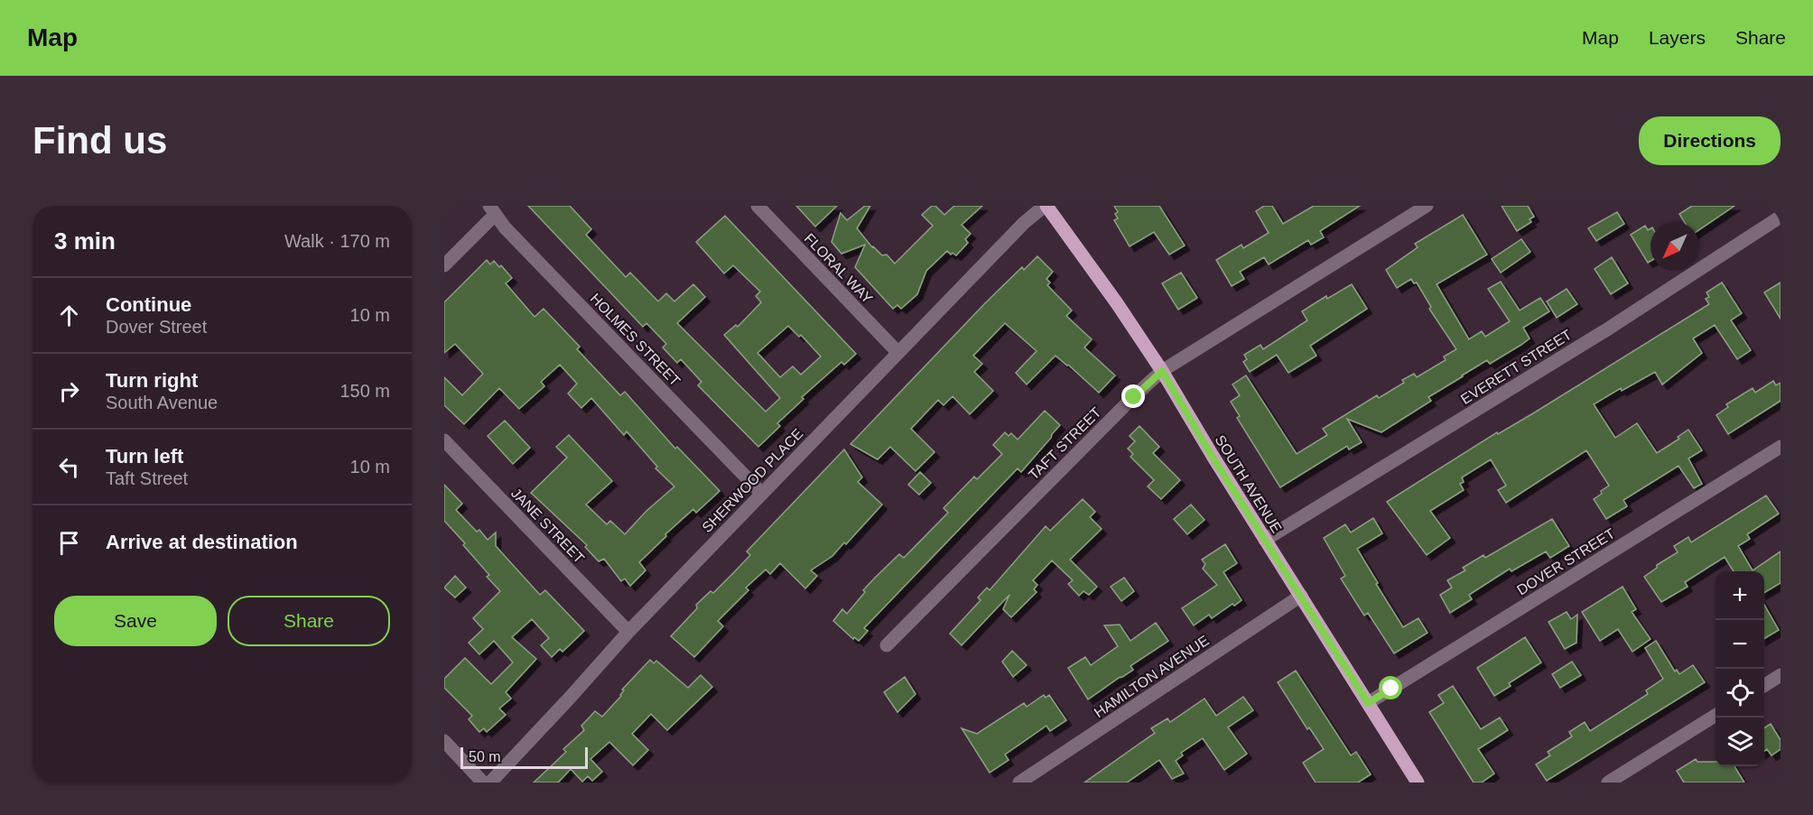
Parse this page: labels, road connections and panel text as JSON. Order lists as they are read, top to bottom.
{
  "streets": {
    "main road": ["SOUTH AVENUE"],
    "street": [
      "FLORAL WAY",
      "HOLMES STREET",
      "EVERETT STREET",
      "TAFT STREET",
      "SHERWOOD PLACE",
      "JANE STREET",
      "DOVER STREET",
      "HAMILTON AVENUE"
    ]
  },
  "crossings": [
    ["FLORAL WAY", "SHERWOOD PLACE"],
    ["HOLMES STREET", "SHERWOOD PLACE"],
    ["EVERETT STREET", "SOUTH AVENUE"],
    ["TAFT STREET", "SOUTH AVENUE"],
    ["SHERWOOD PLACE", "SOUTH AVENUE"],
    ["SHERWOOD PLACE", "JANE STREET"],
    ["SOUTH AVENUE", "DOVER STREET"],
    ["SOUTH AVENUE", "HAMILTON AVENUE"]
  ],
  "scale_bar": "50 m",
  "north": "bottom left",
  "page": {
    "header": "Map",
    "nav": ["Map", "Layers", "Share"],
    "buttons": [
      "Directions",
      ["Save", "Share"]
    ],
    "title": "Find us",
    "heading": ["3 min", "Walk · 170 m"],
    "list": [
      ["Continue", "Dover Street", "10 m"],
      ["Turn right", "South Avenue", "150 m"],
      ["Turn left", "Taft Street", "10 m"],
      "Arrive at destination"
    ],
    "map_buttons": ["+", "−"],
    "scale": "50 m"
  }
}
